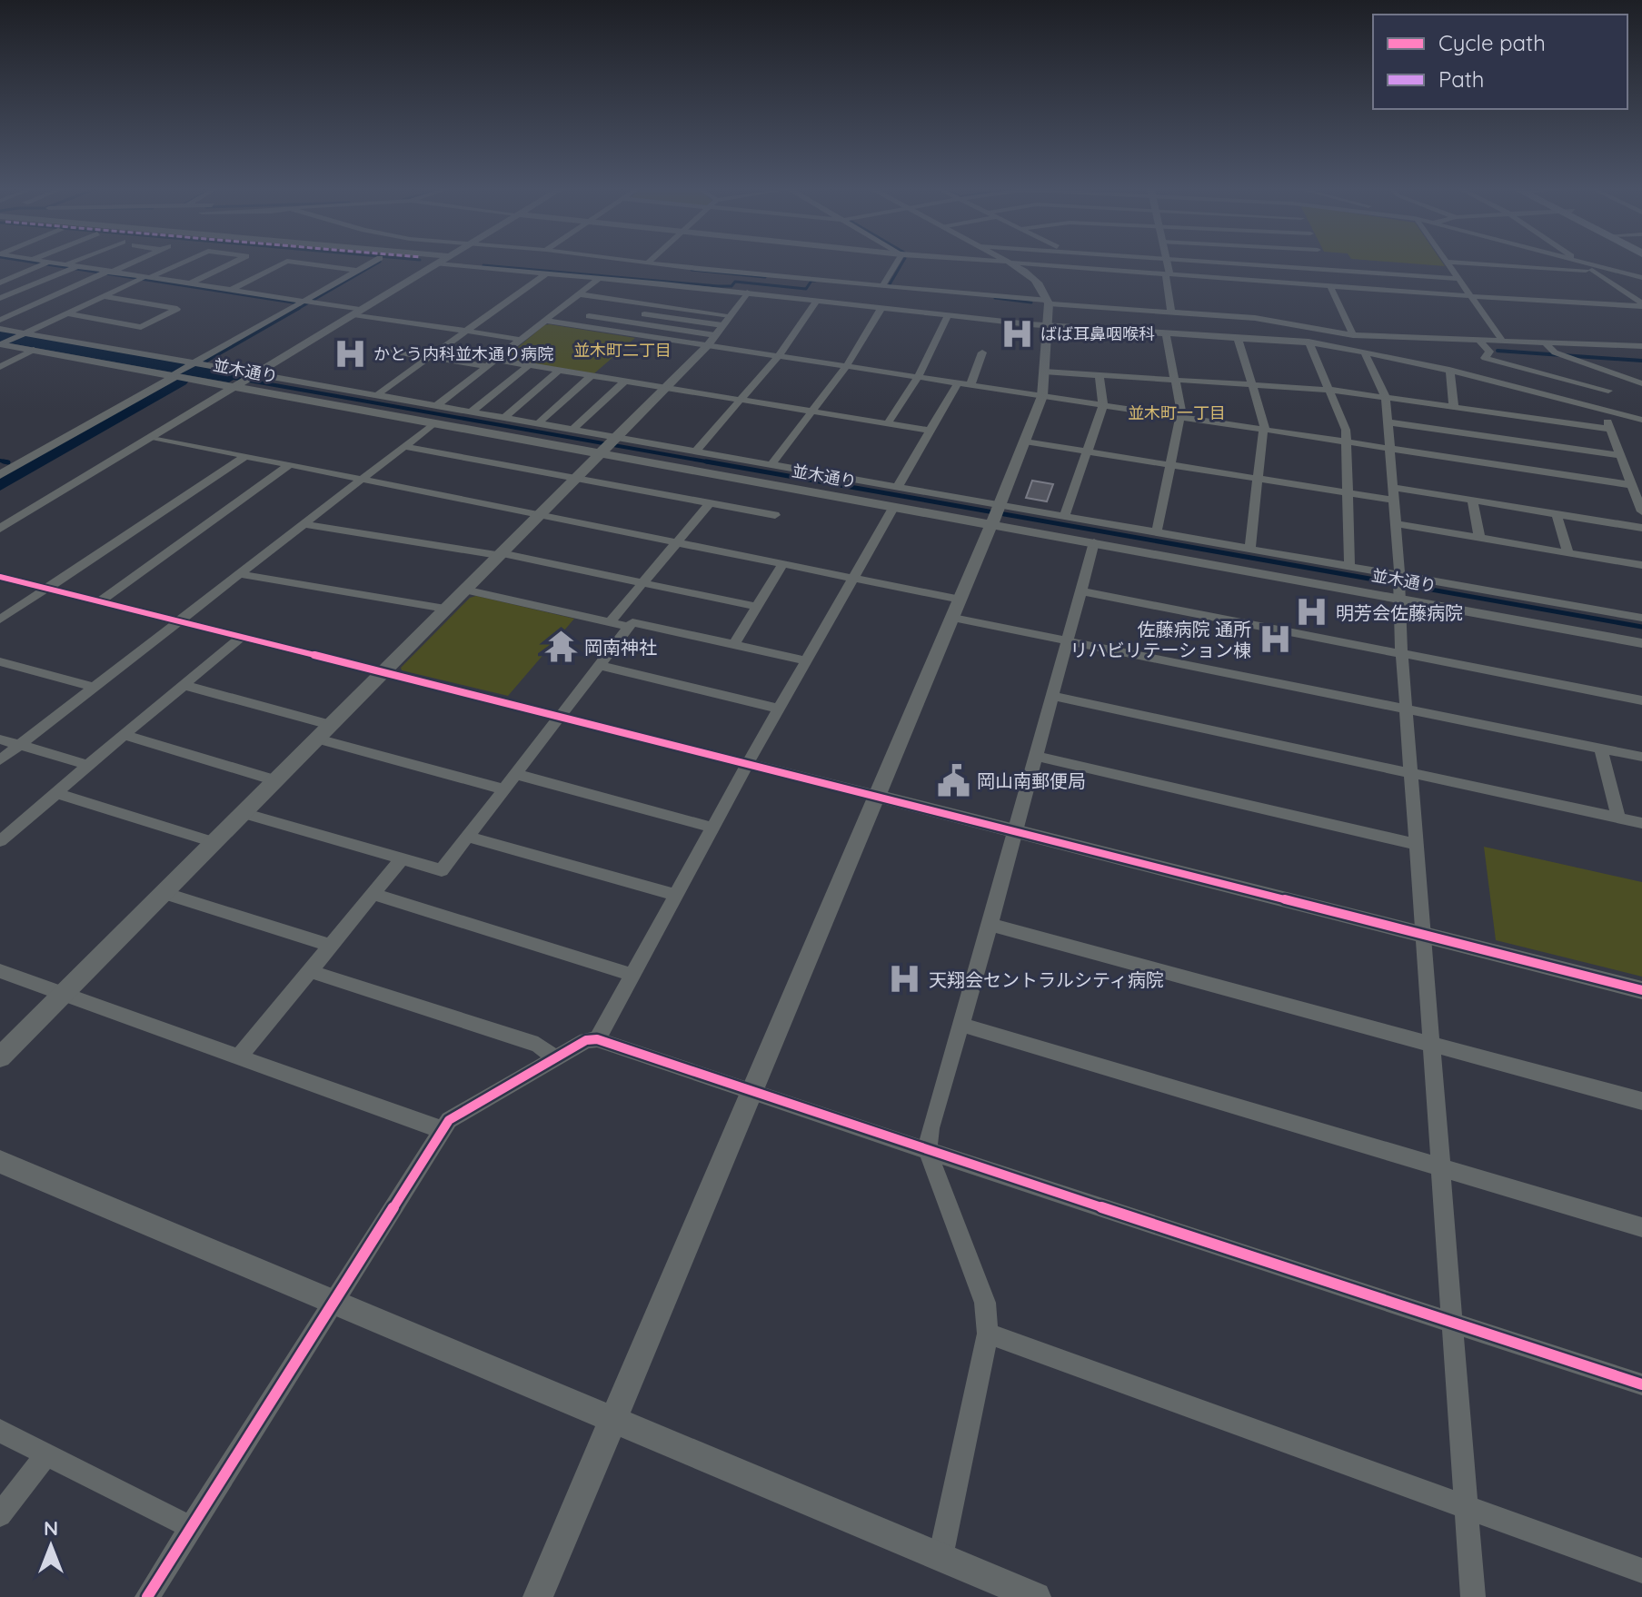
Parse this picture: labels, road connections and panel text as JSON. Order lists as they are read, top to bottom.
{
  "streets": {
    "street": ["並木通り"]
  },
  "districts": ["並木町二丁目", "並木町一丁目"],
  "places": {
    "hospital": [
      "ばば耳鼻咽喉科",
      "かとう内科並木通り病院",
      "明芳会佐藤病院",
      "佐藤病院 通所 リハビリテーション棟",
      "天翔会セントラルシティ病院"
    ],
    "temple": ["岡南神社"],
    "public building": ["岡山南郵便局"]
  },
  "legend": ["Cycle path", "Path"],
  "north": "top"
}
